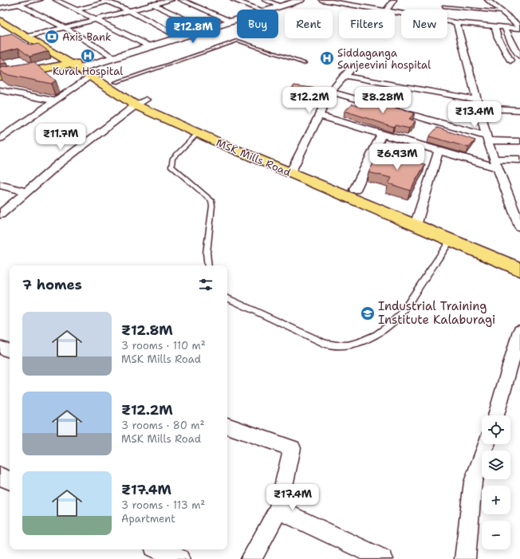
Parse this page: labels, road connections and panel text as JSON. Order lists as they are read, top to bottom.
{
  "streets": {
    "main road": ["MSK Mills Road"]
  },
  "places": {
    "bank": ["Axis Bank"],
    "hospital": ["Kural Hospital", "Siddaganga Sanjeevini hospital"],
    "school or university": ["Industrial Training Institute Kalaburagi"]
  },
  "page": {
    "chip": [
      "Buy",
      "Rent",
      "Filters",
      "New"
    ],
    "price": [
      "₹12.8M",
      "₹12.2M",
      "₹8.28M",
      "₹13.4M",
      "₹11.7M",
      "₹6.93M",
      "₹17.4M"
    ],
    "heading": "7 homes",
    "list": [
      {
        "name": "₹12.8M",
        "note": "3 rooms · 110 m² · MSK Mills Road"
      },
      {
        "name": "₹12.2M",
        "note": "3 rooms · 80 m² · MSK Mills Road"
      },
      {
        "name": "₹17.4M",
        "note": "3 rooms · 113 m² · Apartment"
      }
    ],
    "map_buttons": ["+", "−"]
  }
}
